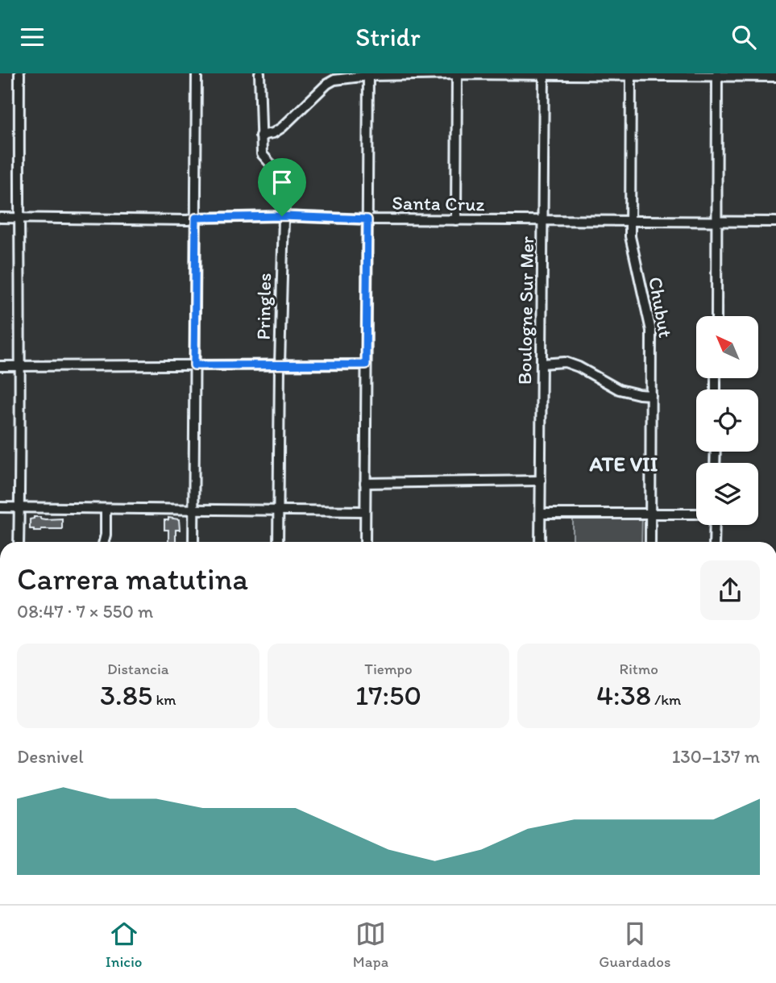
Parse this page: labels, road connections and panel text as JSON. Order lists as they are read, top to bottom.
{
  "streets": {
    "street": [
      "Santa Cruz",
      "Pringles",
      "Chubut",
      "Boulogne Sur Mer"
    ]
  },
  "crossings": [
    ["Santa Cruz", "Pringles"],
    ["Santa Cruz", "Chubut"],
    ["Santa Cruz", "Boulogne Sur Mer"]
  ],
  "districts": ["ATE VII"],
  "north": "top left",
  "page": {
    "header": "Stridr",
    "heading": ["Carrera matutina", "08:47 · 7 × 550 m"],
    "stats": [
      ["Distancia", "3.85 km"],
      ["Tiempo", "17:50"],
      ["Ritmo", "4:38 /km"]
    ],
    "chart": ["Desnivel", "130–137 m"],
    "tabs": ["Inicio", "Mapa", "Guardados"]
  }
}
